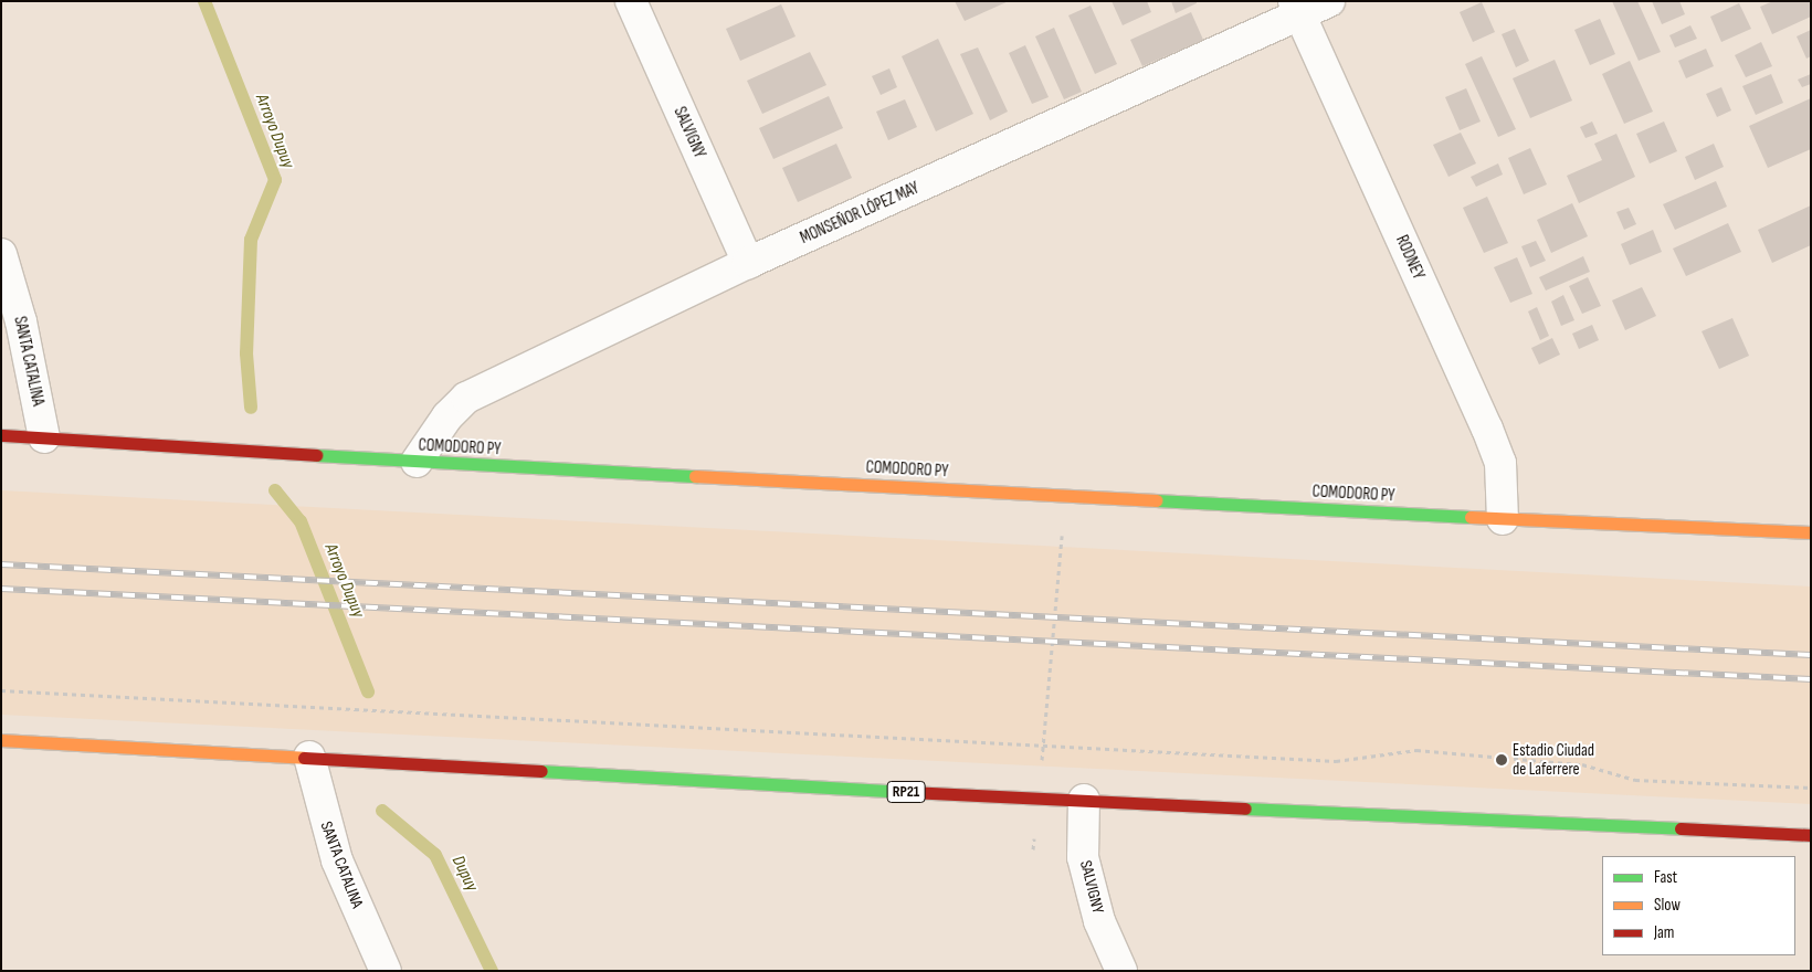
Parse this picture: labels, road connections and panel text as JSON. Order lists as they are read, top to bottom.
{
  "streets": {
    "main road": ["COMODORO PY", "RP21"],
    "street": [
      "SALVIGNY",
      "MONSEÑOR LÓPEZ MAY",
      "RODNEY",
      "SANTA CATALINA"
    ]
  },
  "crossings": [
    ["SALVIGNY", "MONSEÑOR LÓPEZ MAY"],
    ["SALVIGNY", "RP21"],
    ["MONSEÑOR LÓPEZ MAY", "RODNEY"],
    ["MONSEÑOR LÓPEZ MAY", "COMODORO PY"],
    ["RODNEY", "COMODORO PY"],
    ["SANTA CATALINA", "COMODORO PY"],
    ["SANTA CATALINA", "RP21"]
  ],
  "water": ["Arroyo Dupuy", "Dupuy"],
  "places": ["Estadio Ciudad de Laferrere"],
  "legend": ["Fast", "Slow", "Jam"]
}
